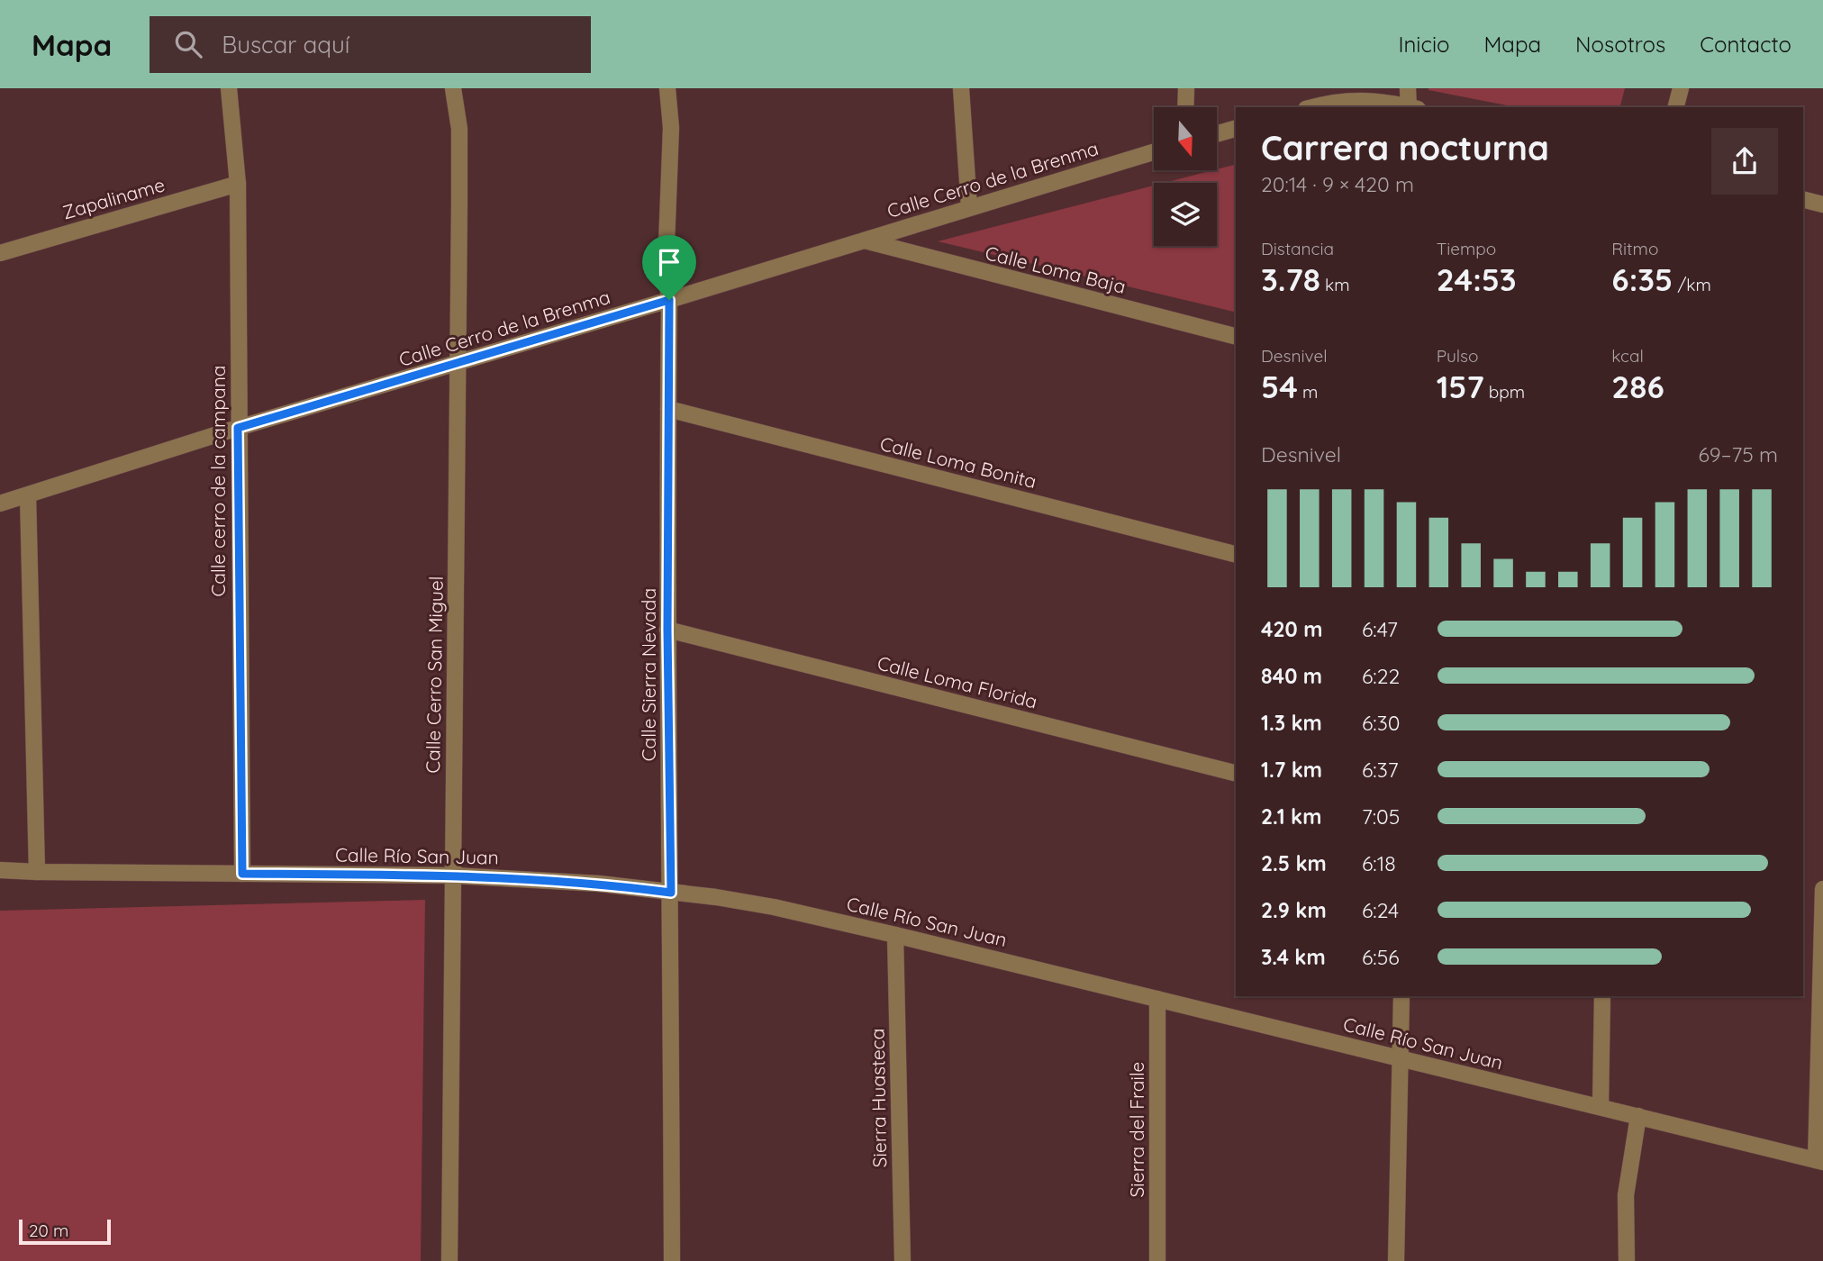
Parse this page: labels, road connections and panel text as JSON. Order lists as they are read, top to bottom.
{
  "streets": {
    "street": [
      "Calle Cerro de la Brenma",
      "Zapaliname",
      "Calle Loma Baja",
      "Calle Loma Bonita",
      "Calle cerro de la campana",
      "Calle Cerro San Miguel",
      "Calle Sierra Nevada",
      "Calle Loma Florida",
      "Calle Río San Juan",
      "Sierra Huasteca",
      "Sierra del Fraile"
    ]
  },
  "crossings": [
    ["Calle Cerro de la Brenma", "Calle Loma Baja"],
    ["Calle Cerro de la Brenma", "Calle cerro de la campana"],
    ["Calle Cerro de la Brenma", "Calle Cerro San Miguel"],
    ["Calle Cerro de la Brenma", "Calle Sierra Nevada"],
    ["Zapaliname", "Calle cerro de la campana"],
    ["Calle Loma Bonita", "Calle Sierra Nevada"],
    ["Calle cerro de la campana", "Calle Río San Juan"],
    ["Calle Cerro San Miguel", "Calle Río San Juan"],
    ["Calle Sierra Nevada", "Calle Loma Florida"],
    ["Calle Sierra Nevada", "Calle Río San Juan"],
    ["Calle Río San Juan", "Sierra Huasteca"],
    ["Calle Río San Juan", "Sierra del Fraile"]
  ],
  "scale_bar": "20 m",
  "north": "bottom",
  "page": {
    "header": "Mapa",
    "search": "Buscar aquí",
    "nav": [
      "Inicio",
      "Mapa",
      "Nosotros",
      "Contacto"
    ],
    "heading": ["Carrera nocturna", "20:14 · 9 × 420 m"],
    "stats": [
      ["Distancia", "3.78 km"],
      ["Tiempo", "24:53"],
      ["Ritmo", "6:35 /km"],
      ["Desnivel", "54 m"],
      ["Pulso", "157 bpm"],
      ["kcal", "286"]
    ],
    "chart": ["Desnivel", "69–75 m"],
    "list": [
      {
        "name": "420 m",
        "note": "6:47"
      },
      {
        "name": "840 m",
        "note": "6:22"
      },
      {
        "name": "1.3 km",
        "note": "6:30"
      },
      {
        "name": "1.7 km",
        "note": "6:37"
      },
      {
        "name": "2.1 km",
        "note": "7:05"
      },
      {
        "name": "2.5 km",
        "note": "6:18"
      },
      {
        "name": "2.9 km",
        "note": "6:24"
      },
      {
        "name": "3.4 km",
        "note": "6:56"
      }
    ],
    "scale": "20 m"
  }
}
